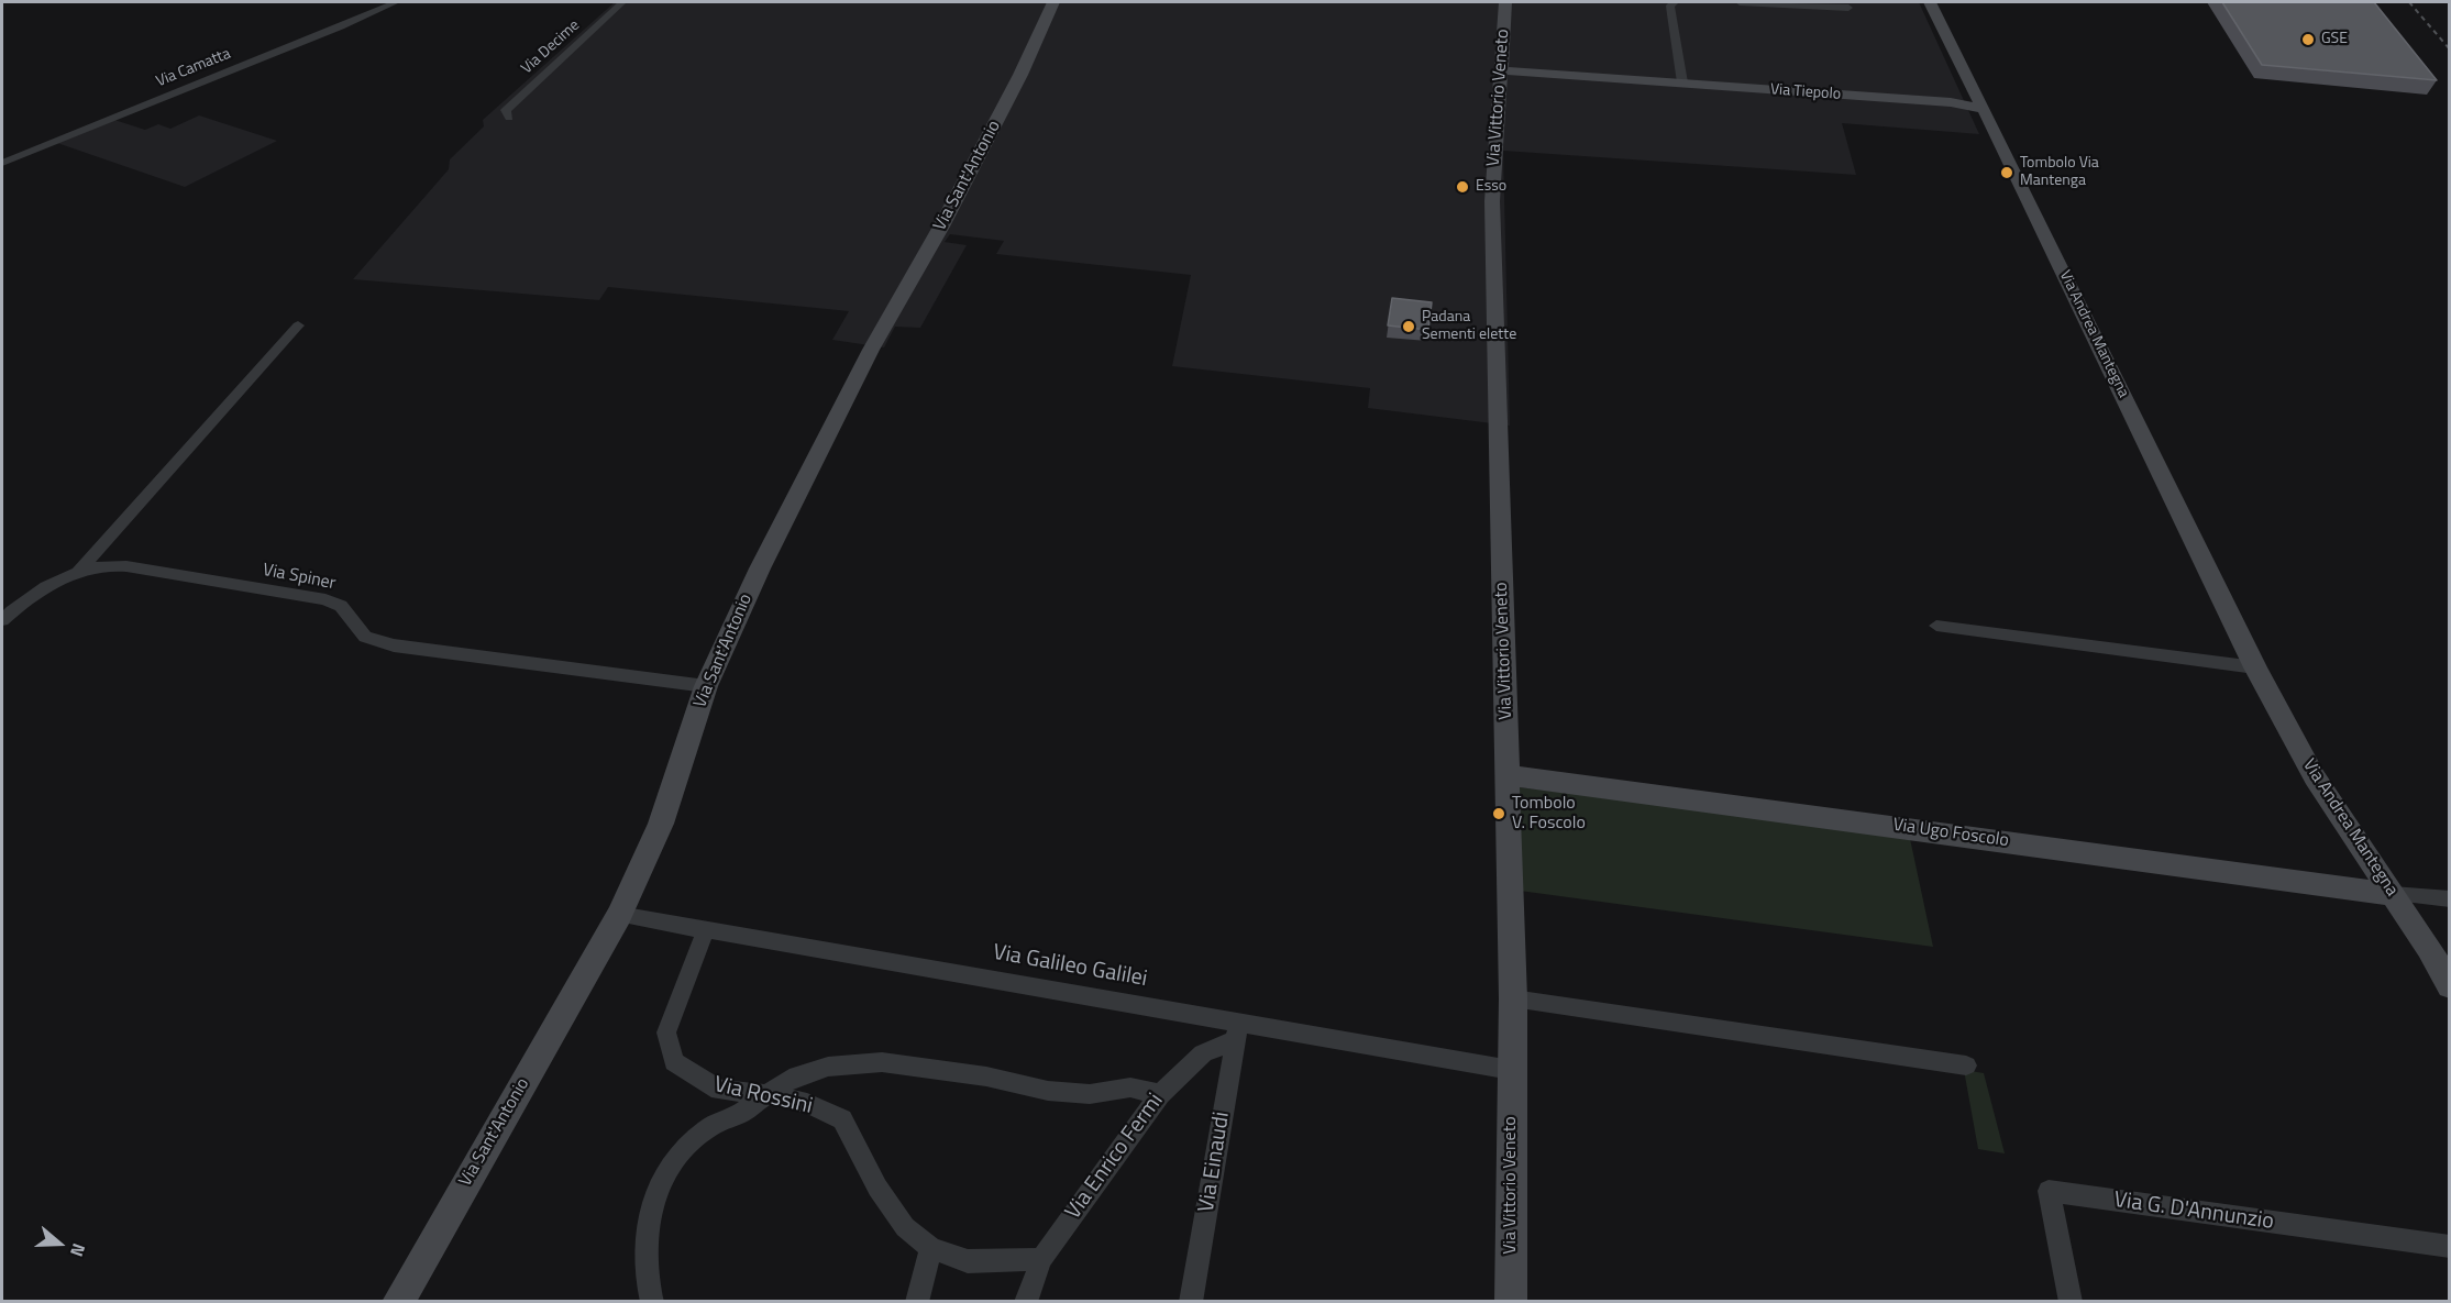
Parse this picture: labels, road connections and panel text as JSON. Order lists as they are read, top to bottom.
{
  "streets": {
    "main road": [
      "Via Tiepolo",
      "Via Vittorio Veneto",
      "Via Sant'Antonio",
      "Via Andrea Mantegna",
      "Via Ugo Foscolo"
    ],
    "street": [
      "Via Decime",
      "Via Camatta",
      "Via Spiner",
      "Via Galileo Galilei",
      "Via Rossini",
      "Via Enrico Fermi",
      "Via Einaudi",
      "Via G. D'Annunzio"
    ]
  },
  "crossings": [
    ["Via Tiepolo", "Via Vittorio Veneto"],
    ["Via Tiepolo", "Via Andrea Mantegna"],
    ["Via Vittorio Veneto", "Via Ugo Foscolo"],
    ["Via Vittorio Veneto", "Via Galileo Galilei"],
    ["Via Sant'Antonio", "Via Spiner"],
    ["Via Sant'Antonio", "Via Galileo Galilei"],
    ["Via Andrea Mantegna", "Via Ugo Foscolo"],
    ["Via Galileo Galilei", "Via Rossini"],
    ["Via Galileo Galilei", "Via Enrico Fermi"],
    ["Via Galileo Galilei", "Via Einaudi"],
    ["Via Rossini", "Via Enrico Fermi"],
    ["Via Enrico Fermi", "Via Einaudi"]
  ],
  "places": [
    "GSE",
    "Tombolo Via Mantenga",
    "Esso",
    "Padana Sementi elette",
    "Tombolo V. Foscolo"
  ],
  "north": "right"
}
